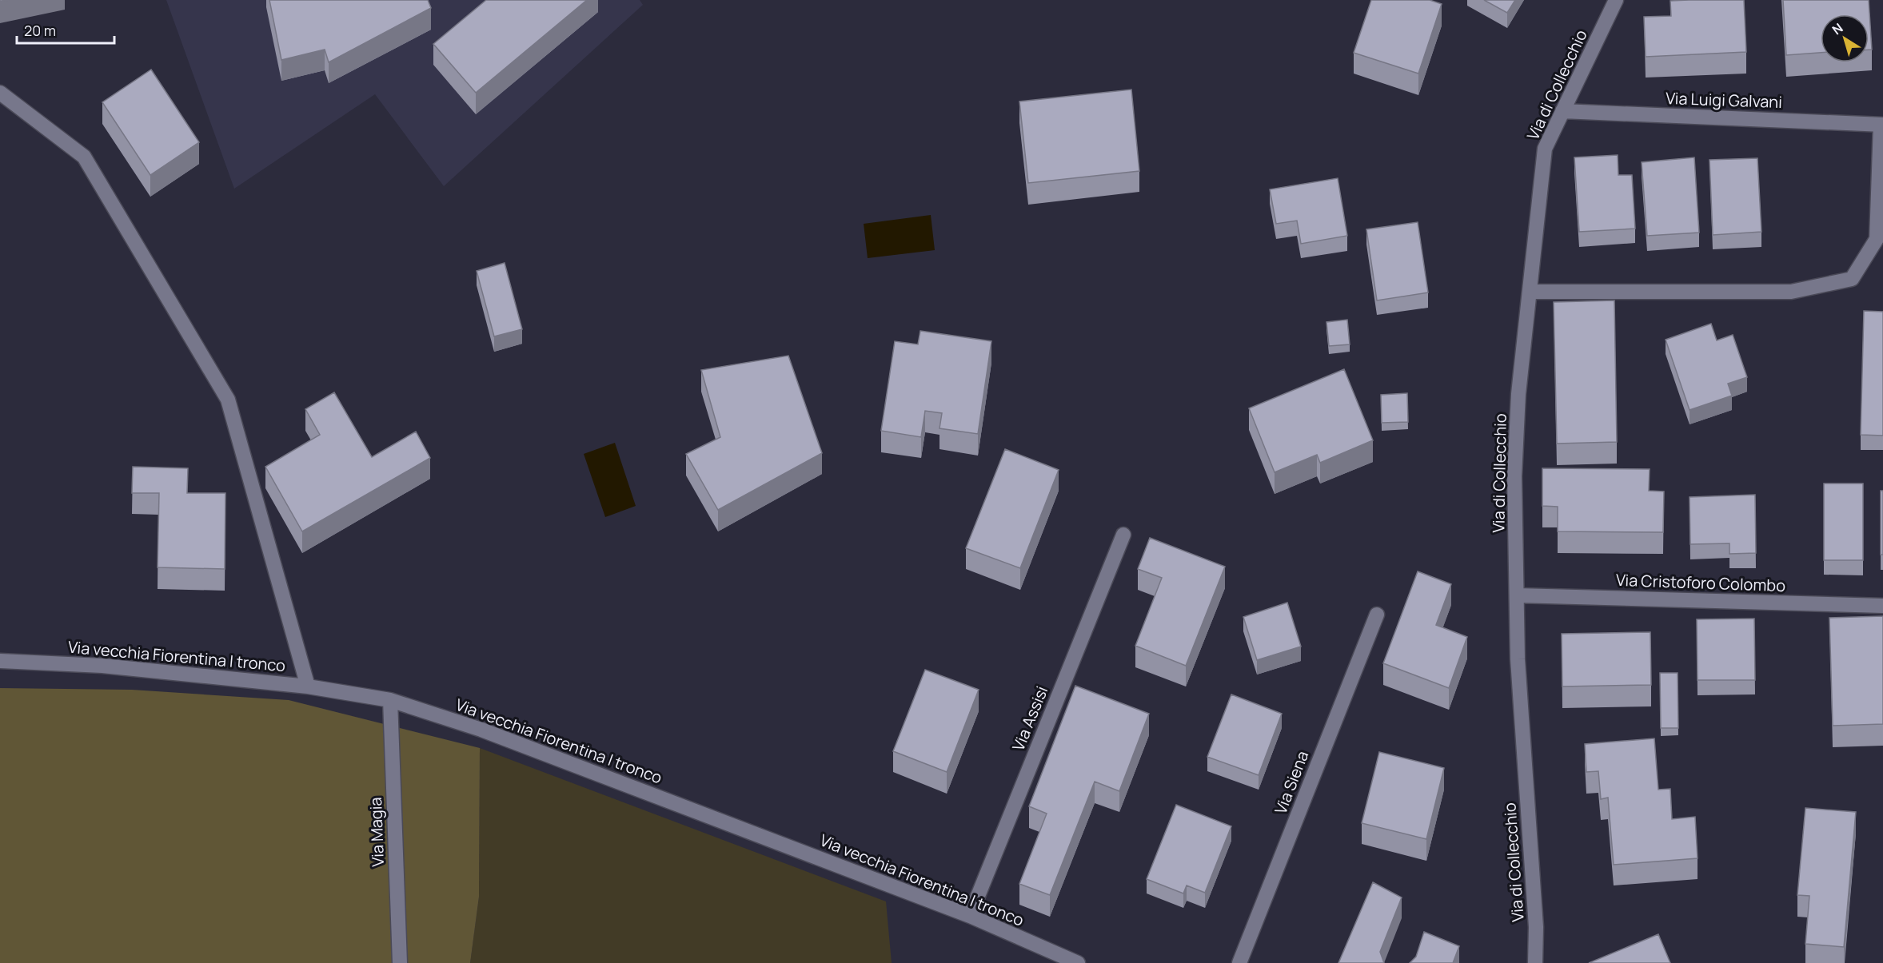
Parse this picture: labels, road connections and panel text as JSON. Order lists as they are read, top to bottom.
{
  "streets": {
    "street": [
      "Via di Collecchio",
      "Via Luigi Galvani",
      "Via Cristoforo Colombo",
      "Via vecchia Fiorentina I tronco",
      "Via Assisi",
      "Via Siena",
      "Via Magia"
    ]
  },
  "crossings": [
    ["Via di Collecchio", "Via Luigi Galvani"],
    ["Via di Collecchio", "Via Cristoforo Colombo"],
    ["Via vecchia Fiorentina I tronco", "Via Assisi"],
    ["Via vecchia Fiorentina I tronco", "Via Magia"]
  ],
  "scale_bar": "20 m",
  "north": "top left"
}
